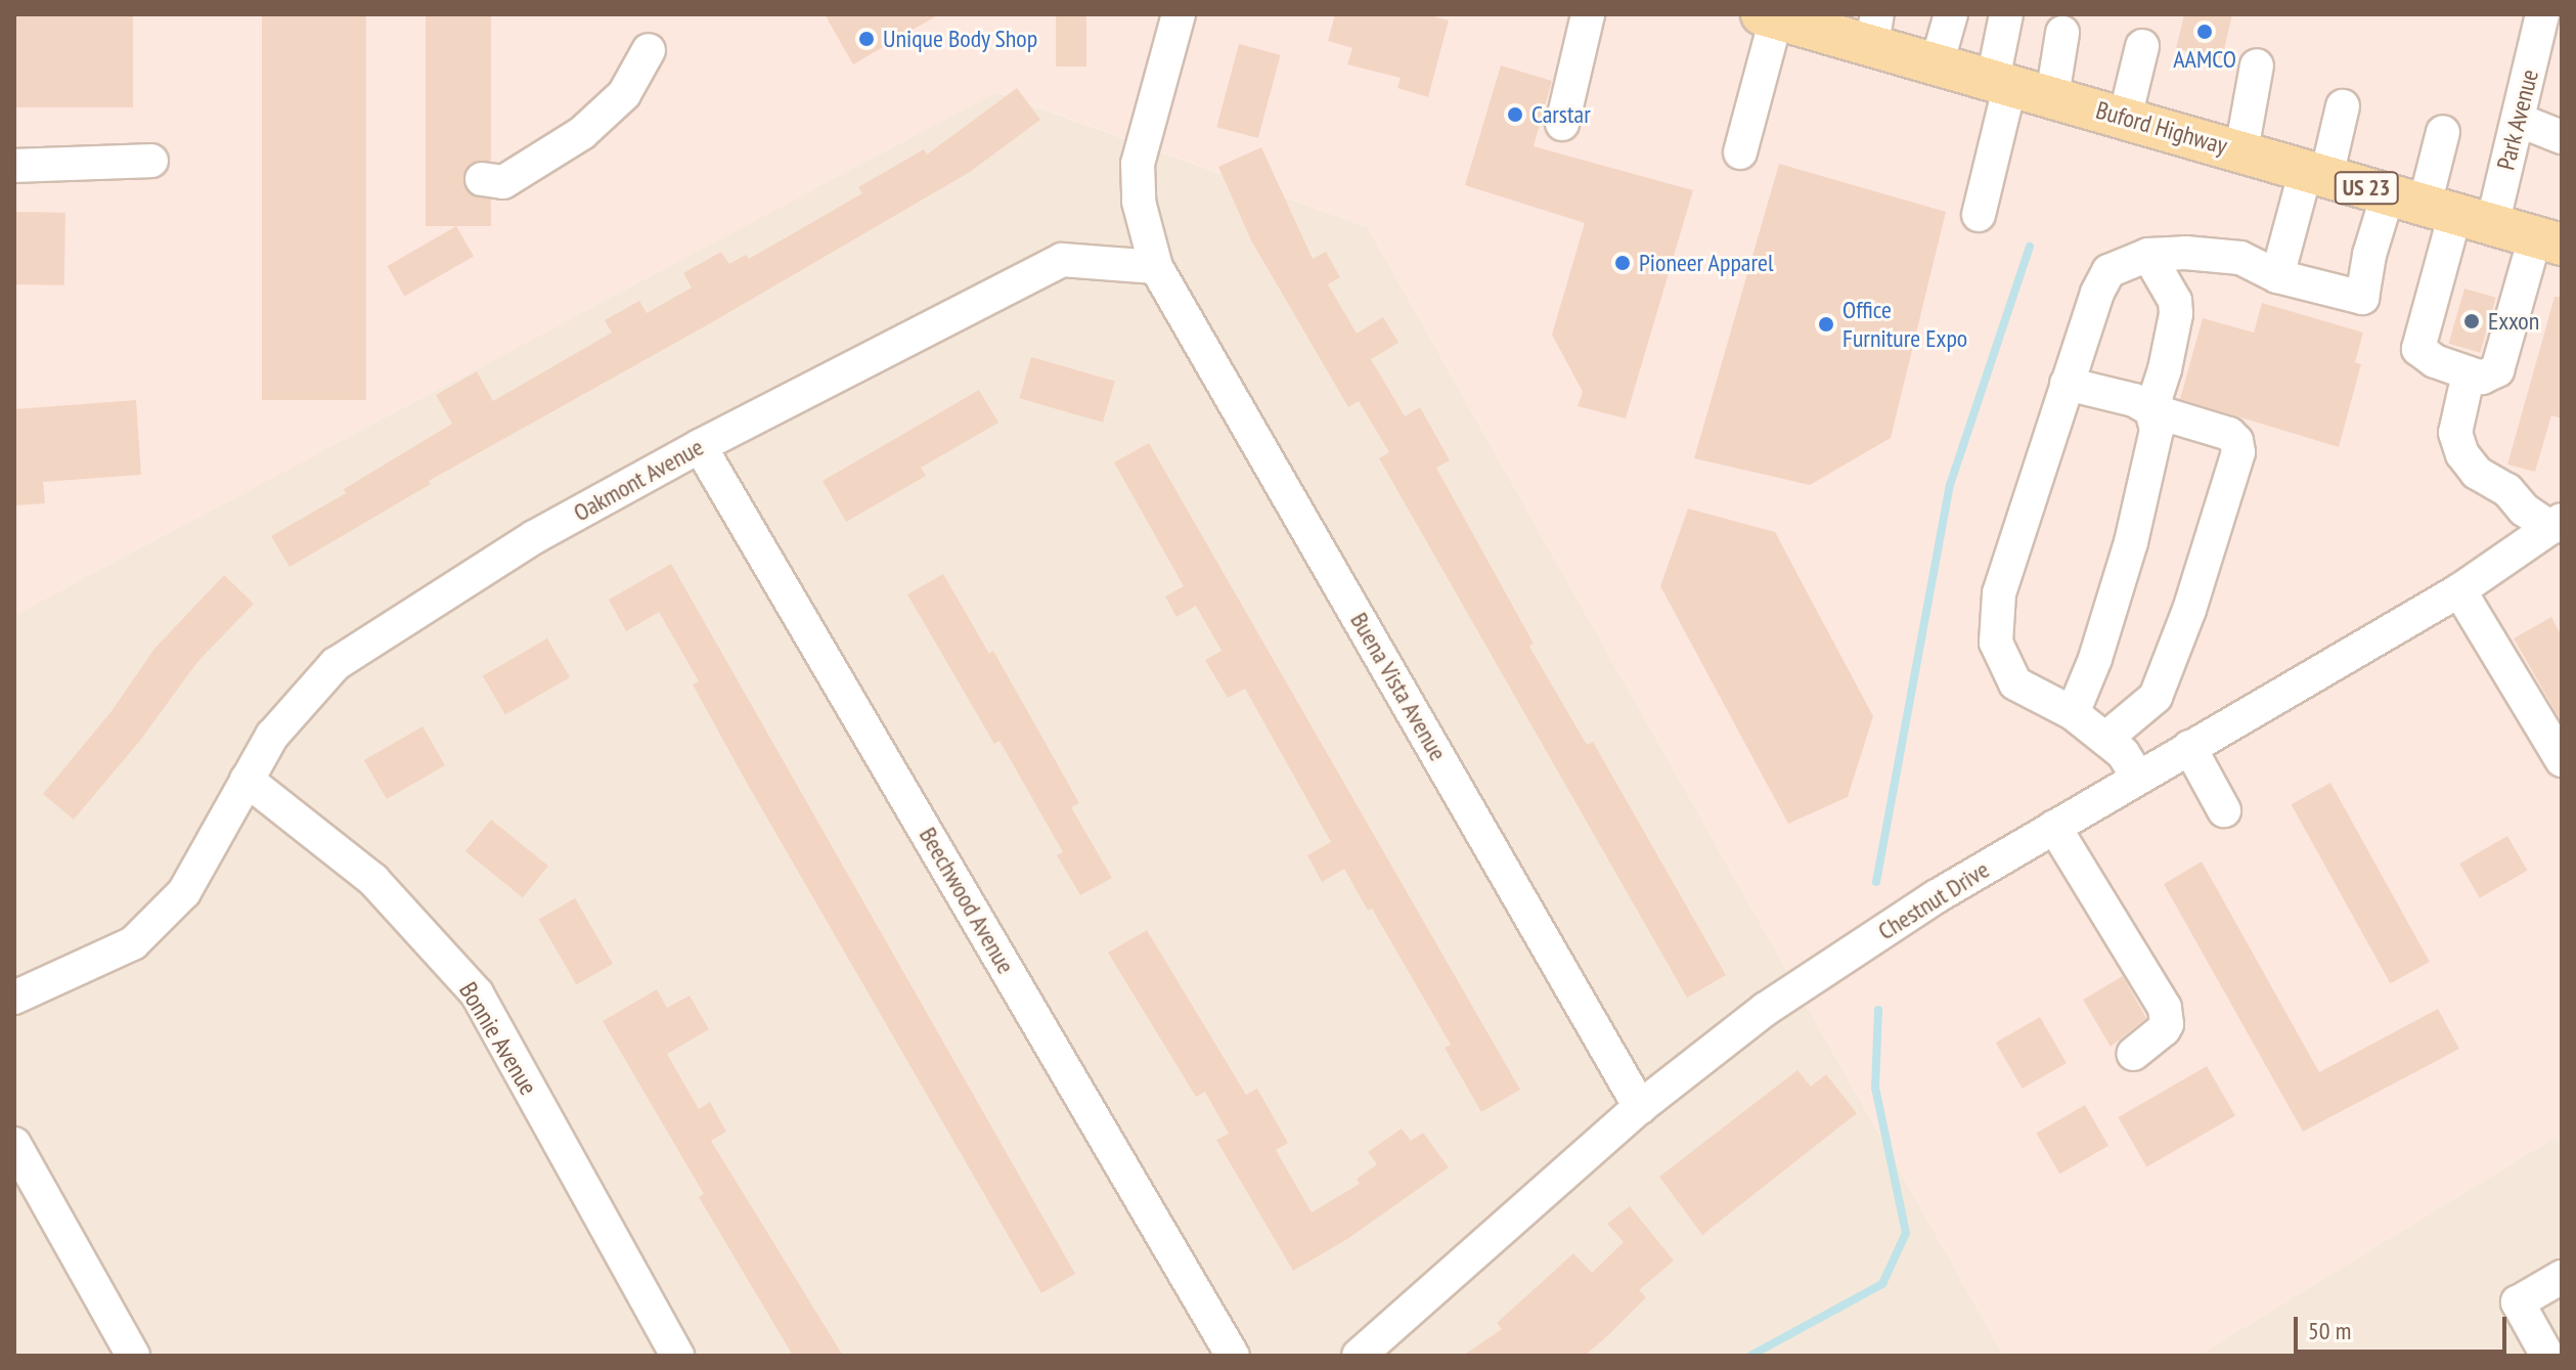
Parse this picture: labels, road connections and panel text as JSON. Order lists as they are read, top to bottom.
{
  "streets": {
    "main road": ["Buford Highway", "US 23"],
    "street": [
      "Park Avenue",
      "Oakmont Avenue",
      "Buena Vista Avenue",
      "Beechwood Avenue",
      "Chestnut Drive",
      "Bonnie Avenue"
    ]
  },
  "crossings": [
    ["Park Avenue", "Buford Highway"],
    ["Oakmont Avenue", "Buena Vista Avenue"],
    ["Oakmont Avenue", "Beechwood Avenue"],
    ["Oakmont Avenue", "Bonnie Avenue"],
    ["Buena Vista Avenue", "Chestnut Drive"]
  ],
  "places": [
    "AAMCO",
    "Unique Body Shop",
    "Carstar",
    "Pioneer Apparel",
    "Exxon",
    "Office Furniture Expo"
  ],
  "scale_bar": "50 m"
}
